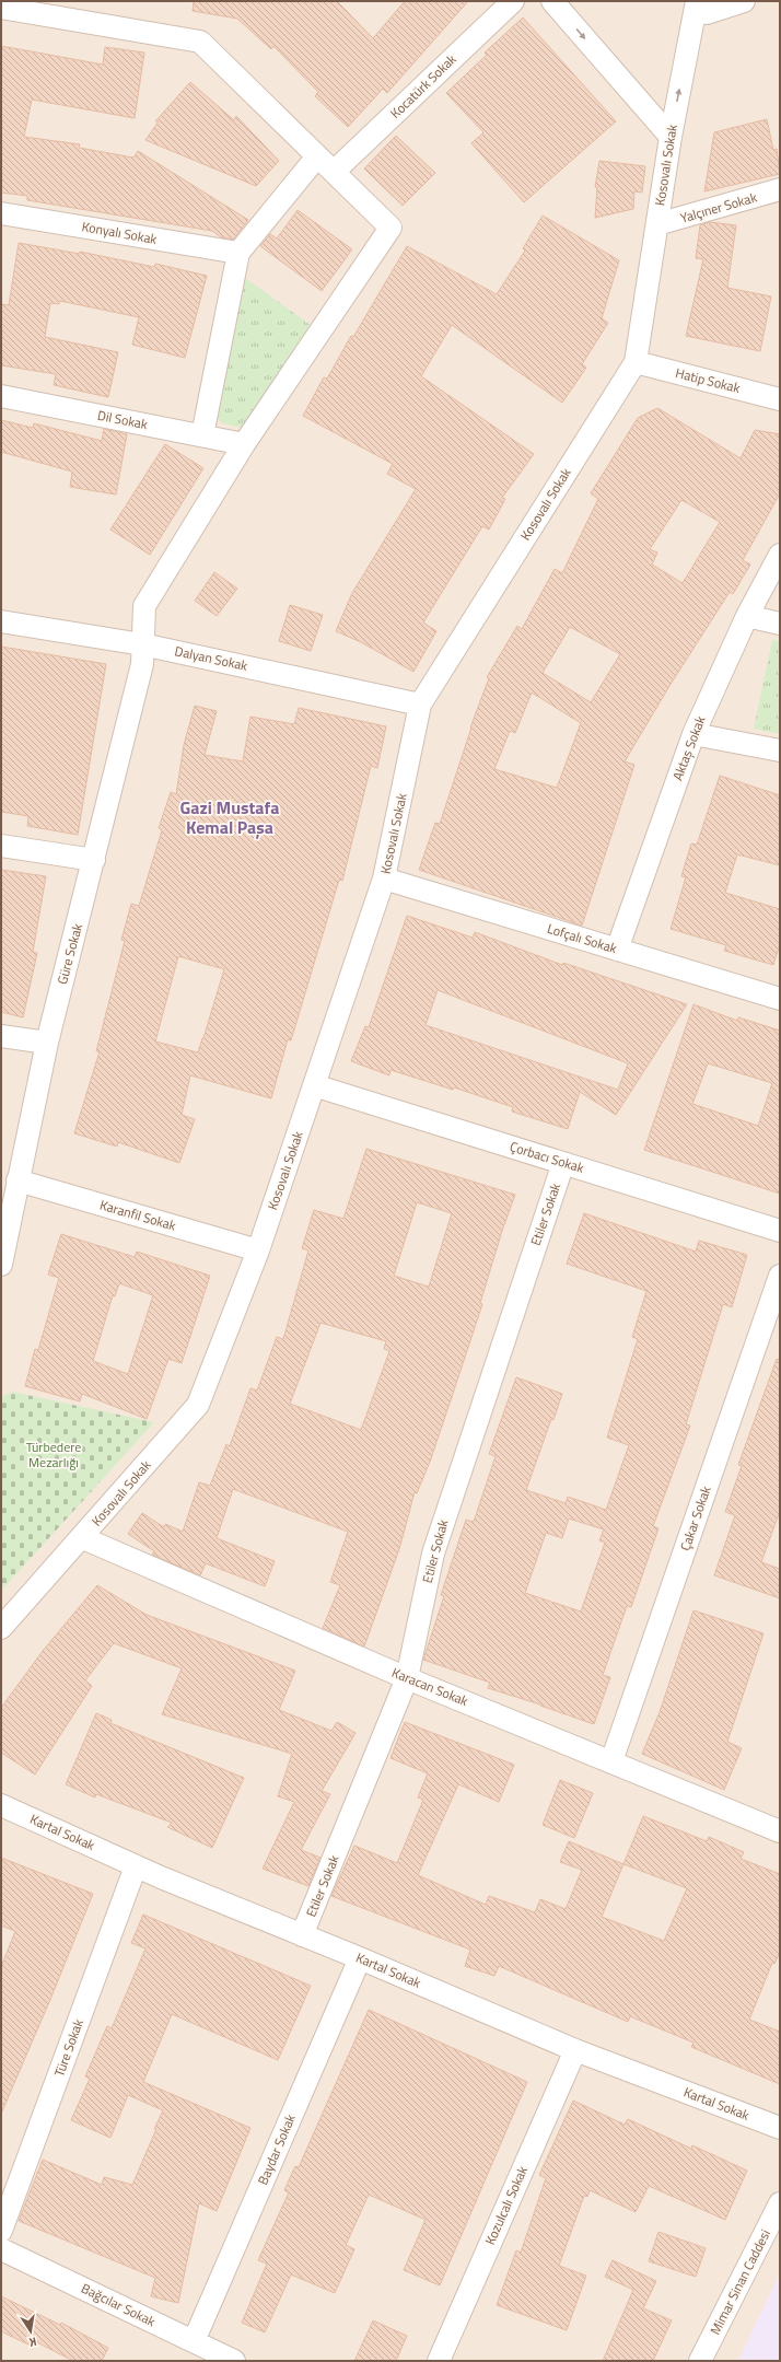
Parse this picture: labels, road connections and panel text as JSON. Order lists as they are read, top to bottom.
{
  "streets": {
    "street": [
      "Kocatürk Sokak",
      "Kosovalı Sokak",
      "Yalçıner Sokak",
      "Konyalı Sokak",
      "Hatip Sokak",
      "Dil Sokak",
      "Dalyan Sokak",
      "Aktaş Sokak",
      "Lofçalı Sokak",
      "Güre Sokak",
      "Çorbacı Sokak",
      "Etiler Sokak",
      "Karanfil Sokak",
      "Çakar Sokak",
      "Karacan Sokak",
      "Kartal Sokak",
      "Türe Sokak",
      "Baydar Sokak",
      "Kozulcalı Sokak",
      "Mimar Sinan Caddesi",
      "Bağcılar Sokak"
    ]
  },
  "crossings": [
    ["Kocatürk Sokak", "Güre Sokak"],
    ["Kosovalı Sokak", "Yalçıner Sokak"],
    ["Kosovalı Sokak", "Hatip Sokak"],
    ["Kosovalı Sokak", "Dalyan Sokak"],
    ["Kosovalı Sokak", "Lofçalı Sokak"],
    ["Kosovalı Sokak", "Çorbacı Sokak"],
    ["Kosovalı Sokak", "Karanfil Sokak"],
    ["Kosovalı Sokak", "Karacan Sokak"],
    ["Dil Sokak", "Güre Sokak"],
    ["Dalyan Sokak", "Güre Sokak"],
    ["Aktaş Sokak", "Lofçalı Sokak"],
    ["Güre Sokak", "Karanfil Sokak"],
    ["Çorbacı Sokak", "Etiler Sokak"],
    ["Etiler Sokak", "Karacan Sokak"],
    ["Etiler Sokak", "Kartal Sokak"],
    ["Çakar Sokak", "Karacan Sokak"],
    ["Kartal Sokak", "Türe Sokak"],
    ["Kartal Sokak", "Baydar Sokak"],
    ["Kartal Sokak", "Kozulcalı Sokak"],
    ["Baydar Sokak", "Bağcılar Sokak"]
  ],
  "districts": ["Gazi Mustafa Kemal Paşa"],
  "parks": ["Türbedere Mezarlığı"],
  "north": "bottom"
}
